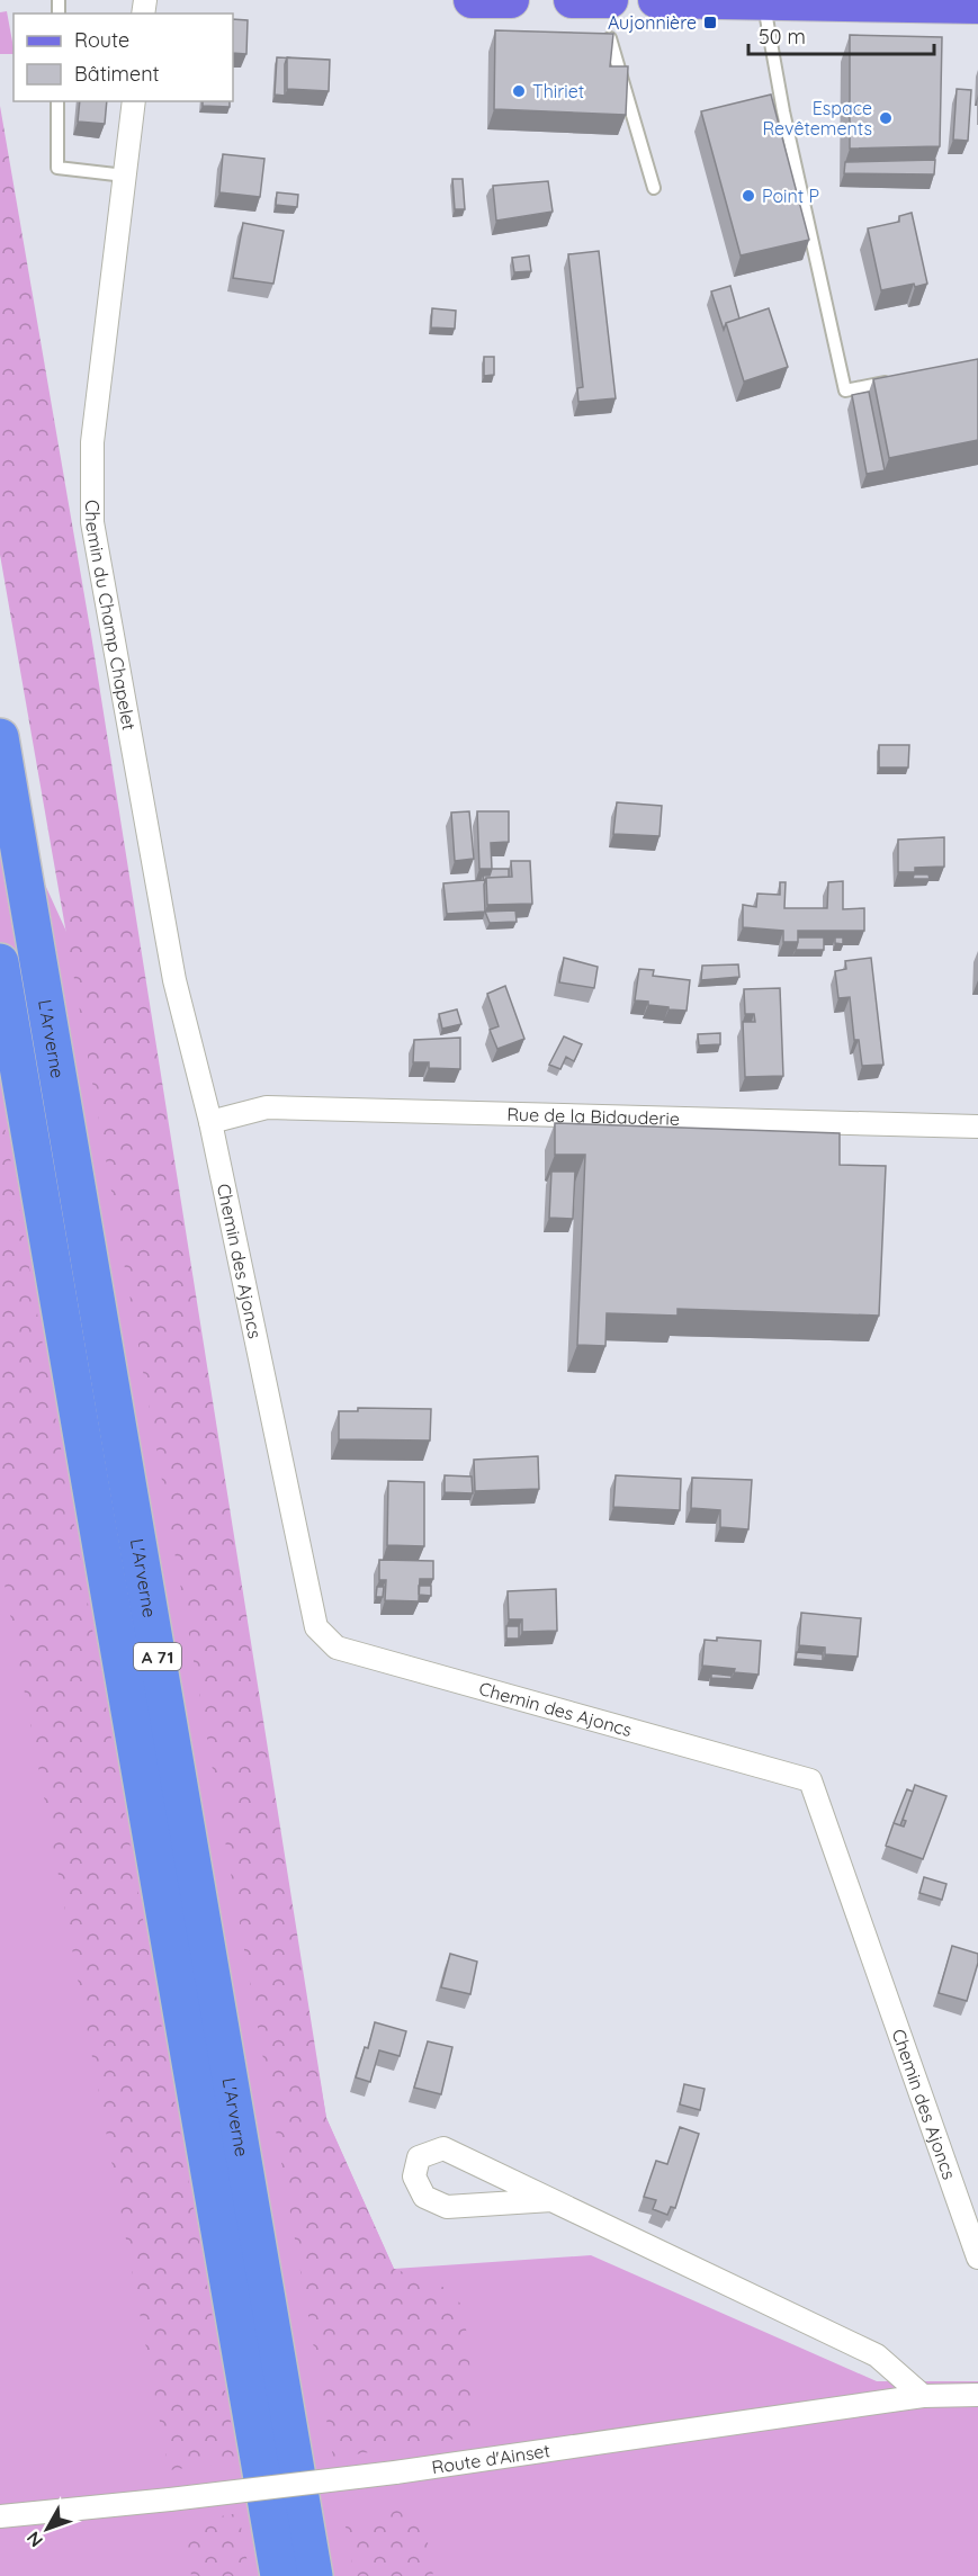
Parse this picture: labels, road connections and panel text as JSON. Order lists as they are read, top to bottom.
{
  "streets": {
    "highway": ["L'Arverne", "A 71"],
    "street": [
      "Chemin du Champ Chapelet",
      "Rue de la Bidauderie",
      "Chemin des Ajoncs",
      "Route d'Ainset"
    ]
  },
  "crossings": [
    ["Chemin du Champ Chapelet", "Rue de la Bidauderie"],
    ["Chemin du Champ Chapelet", "Chemin des Ajoncs"],
    ["Rue de la Bidauderie", "Chemin des Ajoncs"]
  ],
  "places": {
    "transit": ["Aujonnière"],
    "other": ["Thiriet", "Espace Revêtements", "Point P"]
  },
  "legend": ["Route", "Bâtiment"],
  "scale_bar": "50 m",
  "north": "bottom left"
}
